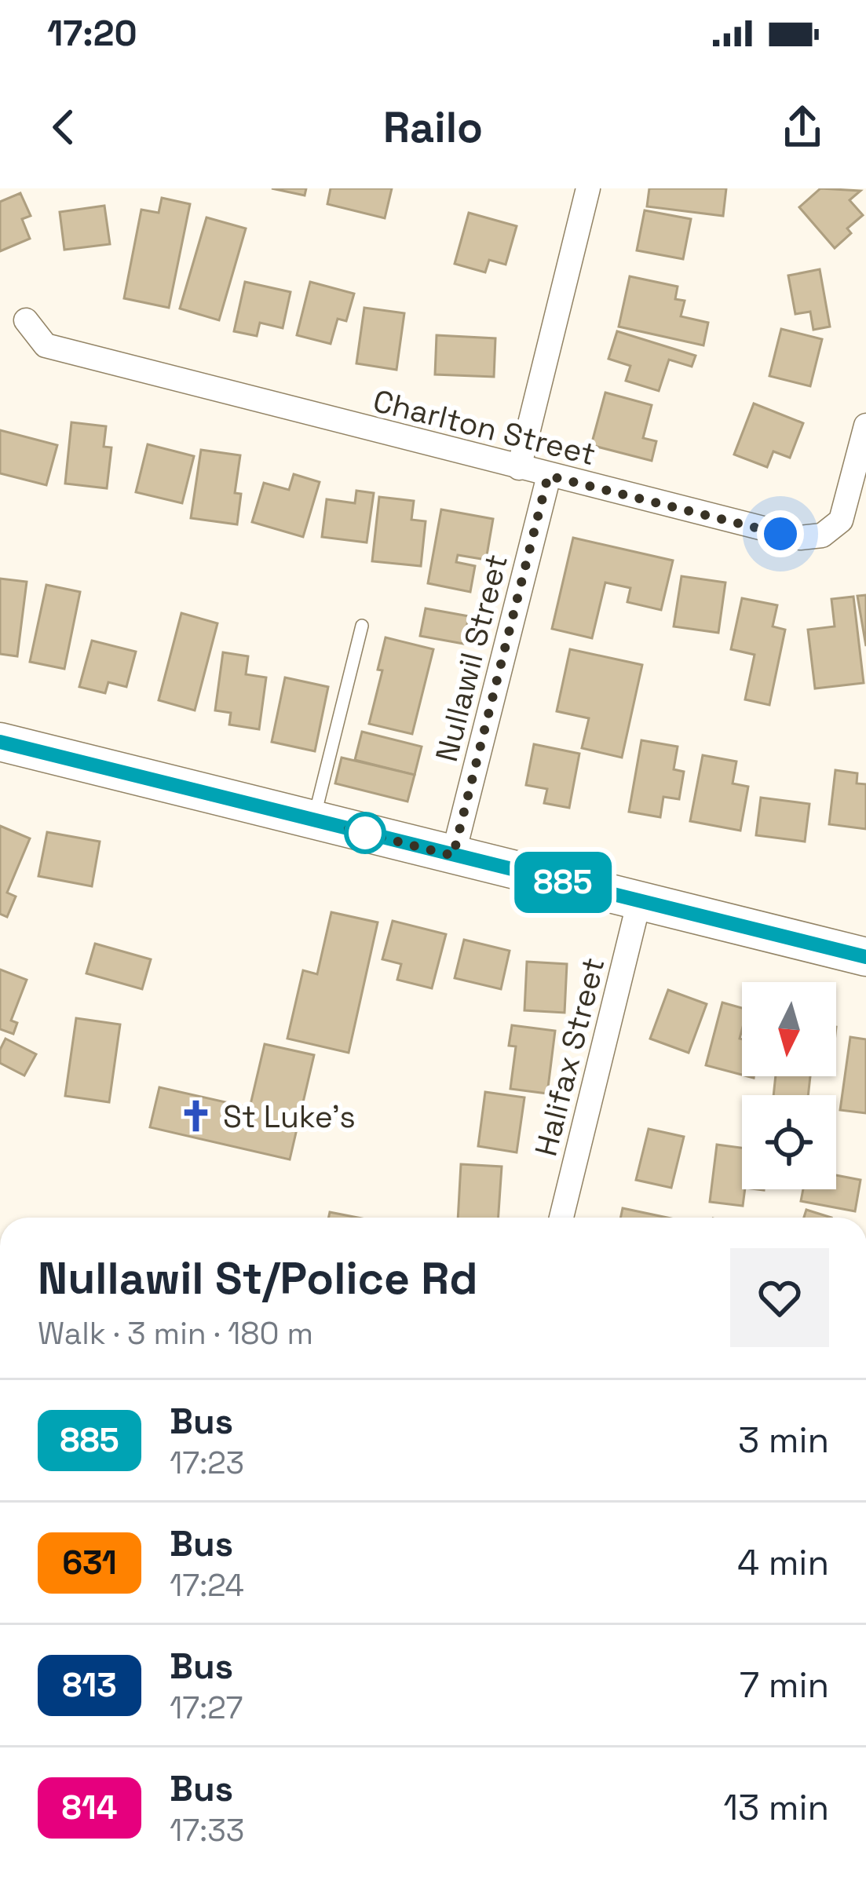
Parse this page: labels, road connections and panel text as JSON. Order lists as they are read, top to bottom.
{
  "streets": {
    "street": ["Charlton Street", "Nullawil Street", "Halifax Street"]
  },
  "crossings": [
    ["Charlton Street", "Nullawil Street"]
  ],
  "places": {
    "church": ["St Luke's"]
  },
  "lines": ["bus line 885"],
  "north": "bottom",
  "page": {
    "status": "17:20",
    "header": "Railo",
    "on_map": "885",
    "heading": ["Nullawil St/Police Rd", "Walk · 3 min · 180 m"],
    "list": [
      {
        "mark": "885",
        "name": "Bus",
        "note": "17:23",
        "value": "3 min"
      },
      {
        "mark": "631",
        "name": "Bus",
        "note": "17:24",
        "value": "4 min"
      },
      {
        "mark": "813",
        "name": "Bus",
        "note": "17:27",
        "value": "7 min"
      },
      {
        "mark": "814",
        "name": "Bus",
        "note": "17:33",
        "value": "13 min"
      }
    ]
  }
}
